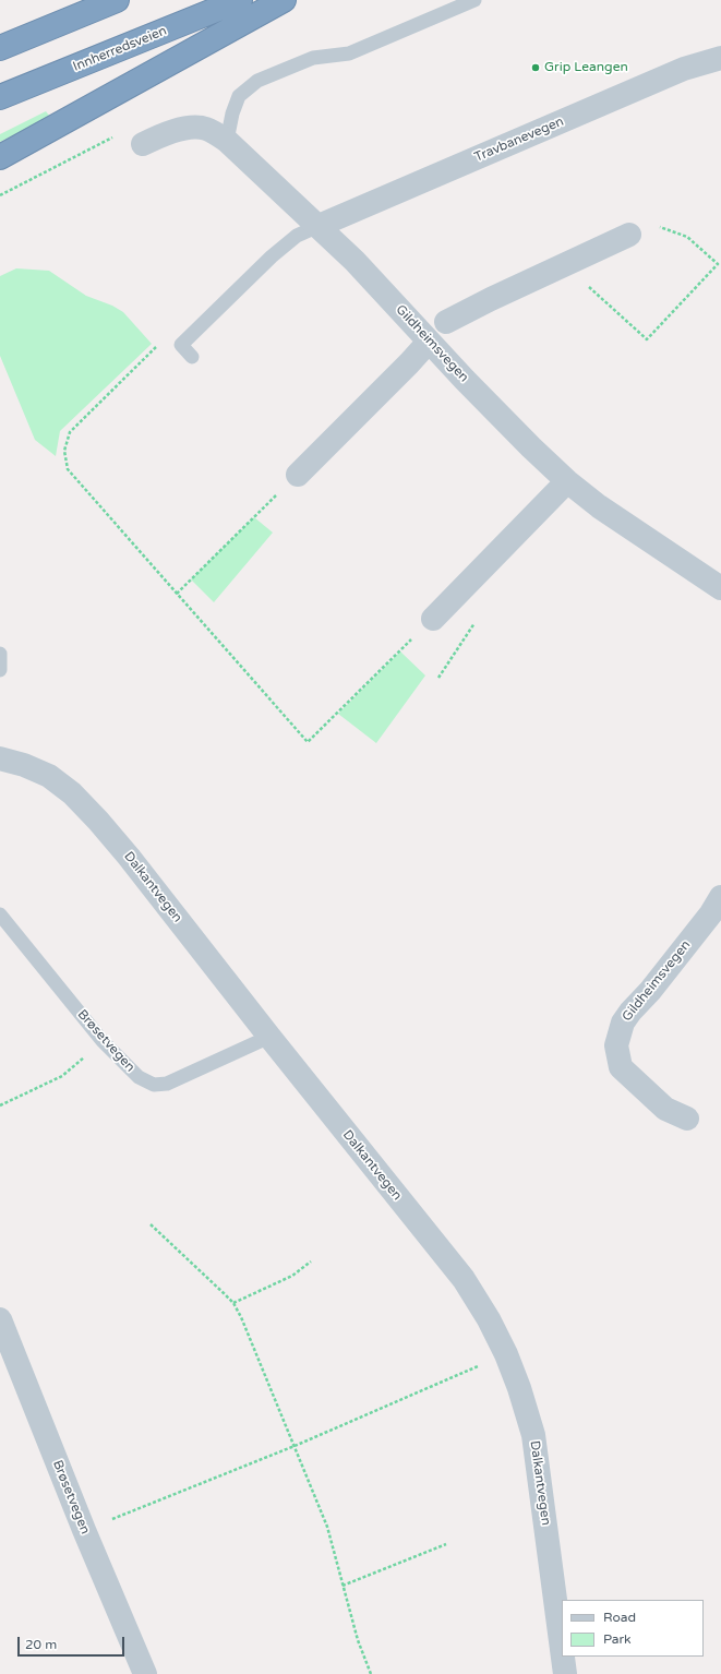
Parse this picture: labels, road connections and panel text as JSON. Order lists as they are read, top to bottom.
{
  "streets": {
    "highway": ["Innherredsveien"],
    "street": [
      "Travbanevegen",
      "Gildheimsvegen",
      "Dalkantvegen",
      "Brøsetvegen"
    ]
  },
  "crossings": [
    ["Travbanevegen", "Gildheimsvegen"],
    ["Dalkantvegen", "Brøsetvegen"]
  ],
  "places": ["Grip Leangen"],
  "legend": ["Road", "Park"],
  "scale_bar": "20 m"
}
